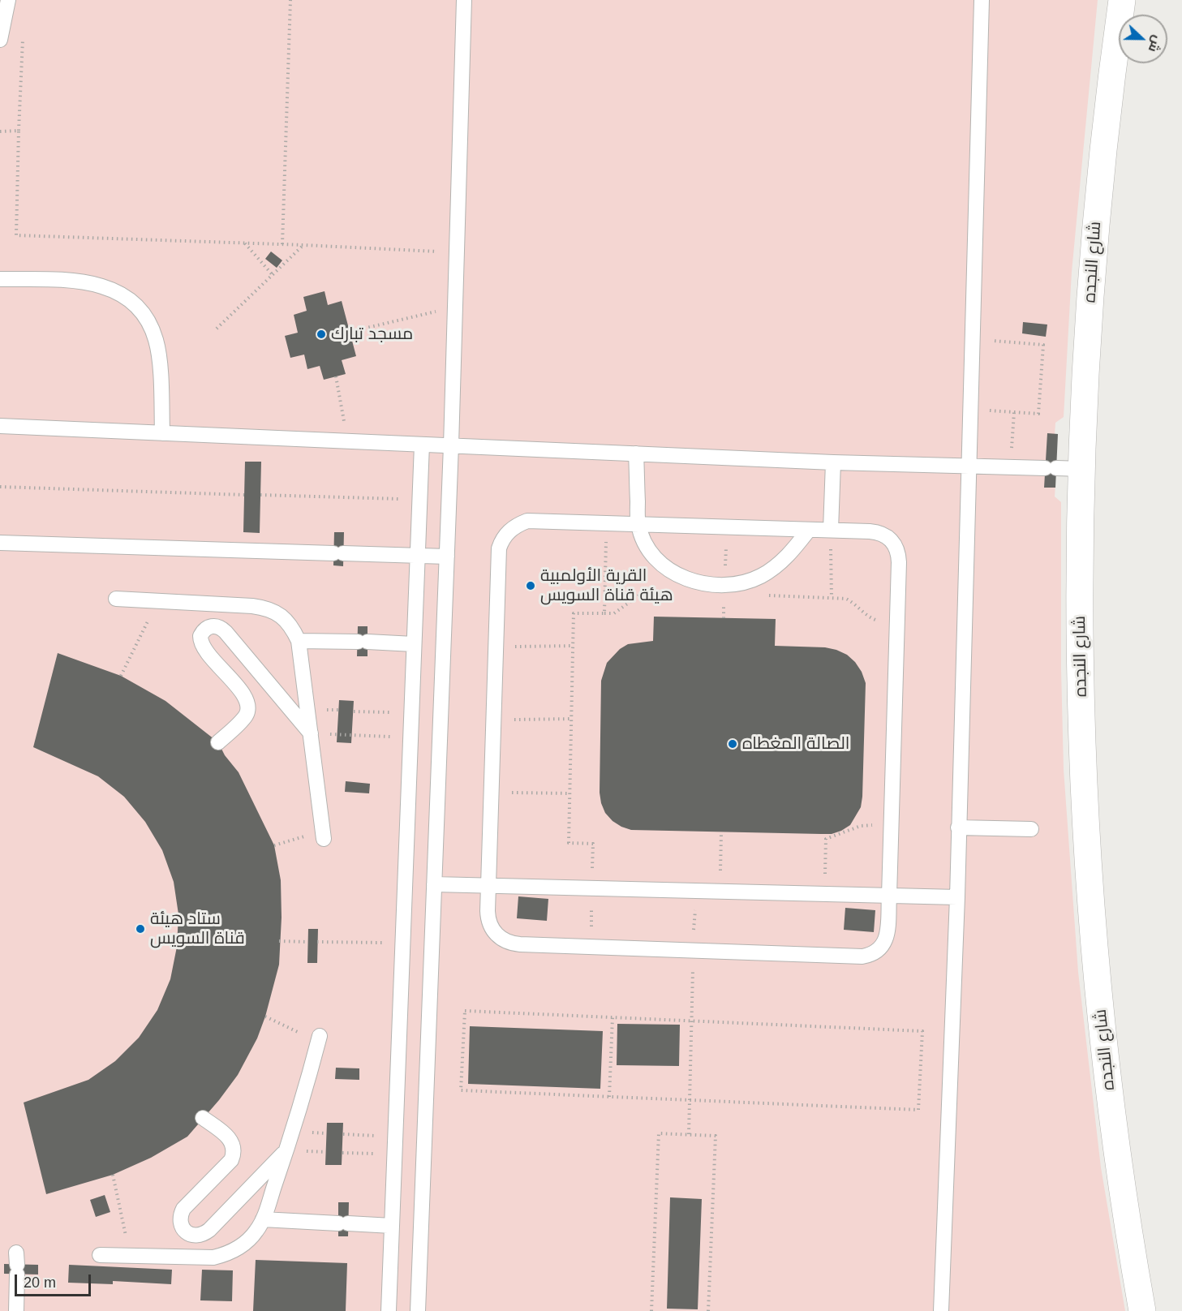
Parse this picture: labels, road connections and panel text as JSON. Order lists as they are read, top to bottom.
{
  "streets": {
    "street": ["شارع النجده"]
  },
  "places": [
    "مسجد تبارك",
    "القرية الأولمبية هيئة قناة السويس",
    "الصالة المغطاه",
    "ستاد هيئة قناة السويس"
  ],
  "scale_bar": "20 m",
  "north": "right"
}
